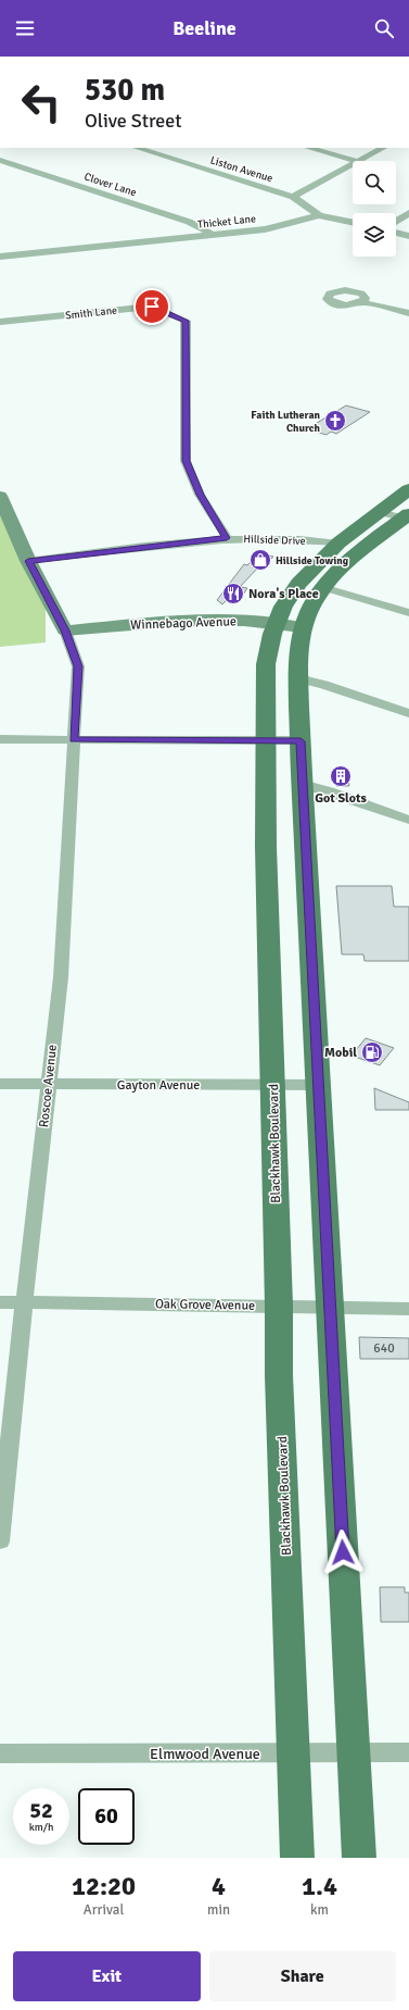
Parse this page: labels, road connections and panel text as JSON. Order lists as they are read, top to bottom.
{
  "streets": {
    "main road": ["Blackhawk Boulevard"],
    "street": [
      "Liston Avenue",
      "Clover Lane",
      "Thicket Lane",
      "Smith Lane",
      "Hillside Drive",
      "Winnebago Avenue",
      "Gayton Avenue",
      "Roscoe Avenue",
      "Oak Grove Avenue",
      "Elmwood Avenue"
    ]
  },
  "crossings": [
    ["Clover Lane", "Thicket Lane"],
    ["Smith Lane", "Hillside Drive"],
    ["Hillside Drive", "Blackhawk Boulevard"],
    ["Winnebago Avenue", "Roscoe Avenue"],
    ["Winnebago Avenue", "Blackhawk Boulevard"],
    ["Gayton Avenue", "Roscoe Avenue"],
    ["Gayton Avenue", "Blackhawk Boulevard"],
    ["Roscoe Avenue", "Oak Grove Avenue"],
    ["Blackhawk Boulevard", "Oak Grove Avenue"],
    ["Blackhawk Boulevard", "Elmwood Avenue"]
  ],
  "places": {
    "church": ["Faith Lutheran Church"],
    "shop": ["Hillside Towing"],
    "restaurant": ["Nora's Place"],
    "building": ["Got Slots"],
    "fuel station": ["Mobil"]
  },
  "house_numbers": ["640"],
  "page": {
    "header": "Beeline",
    "turn": ["530 m", "Olive Street"],
    "speed": "52 km/h",
    "limit": "60",
    "eta": [
      "12:20",
      "Arrival",
      "4",
      "min",
      "1.4",
      "km"
    ],
    "buttons": ["Exit", "Share"]
  }
}
